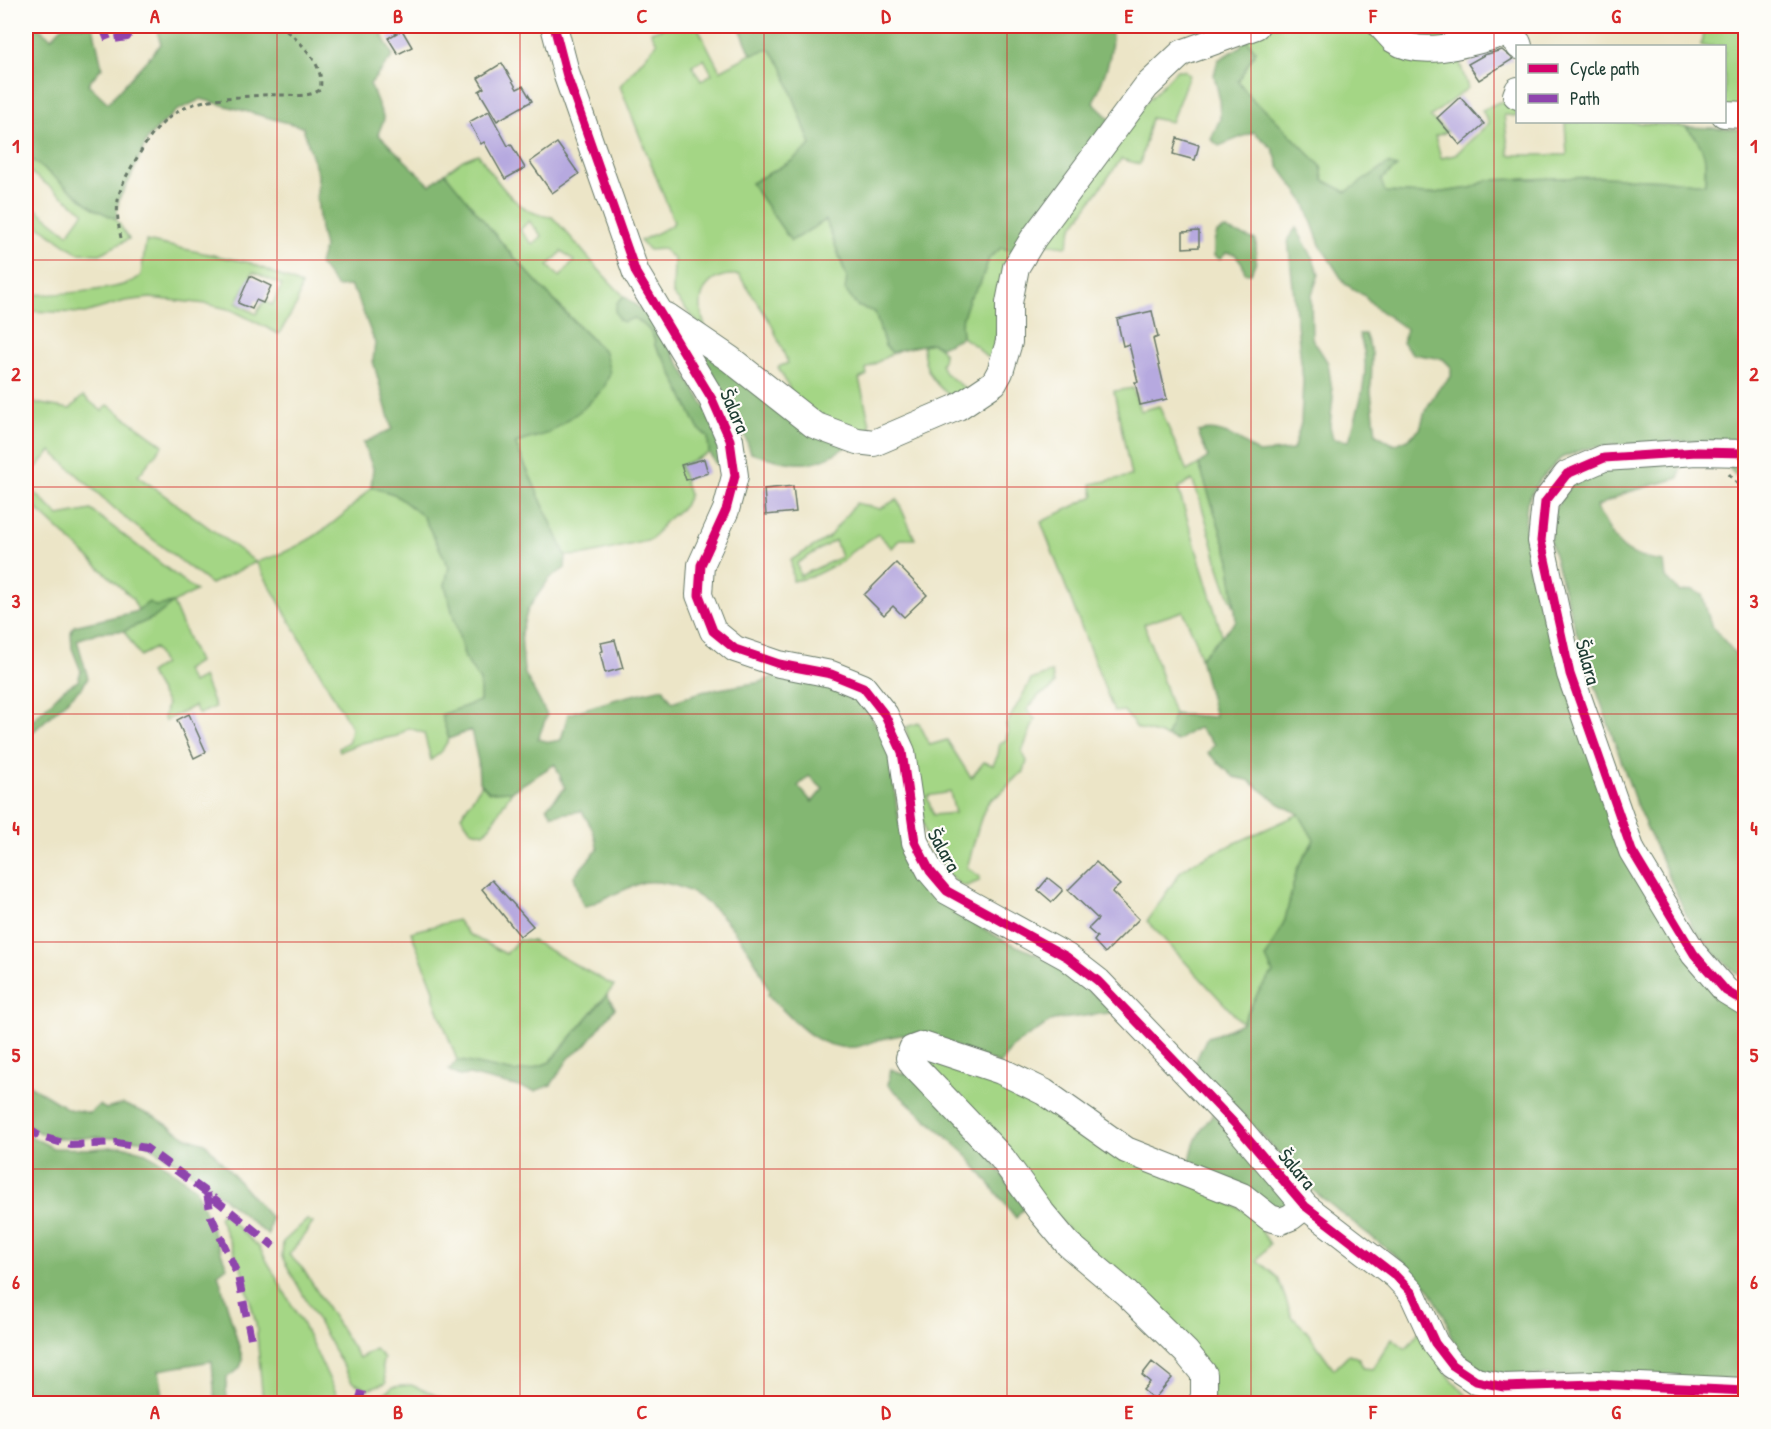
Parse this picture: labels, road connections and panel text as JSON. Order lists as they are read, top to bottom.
{
  "streets": {
    "street": ["Šalara"]
  },
  "legend": ["Cycle path", "Path"],
  "grid": {
    "columns": [
      "A",
      "B",
      "C",
      "D",
      "E",
      "F",
      "G"
    ],
    "rows": [
      "1",
      "2",
      "3",
      "4",
      "5",
      "6"
    ]
  }
}
